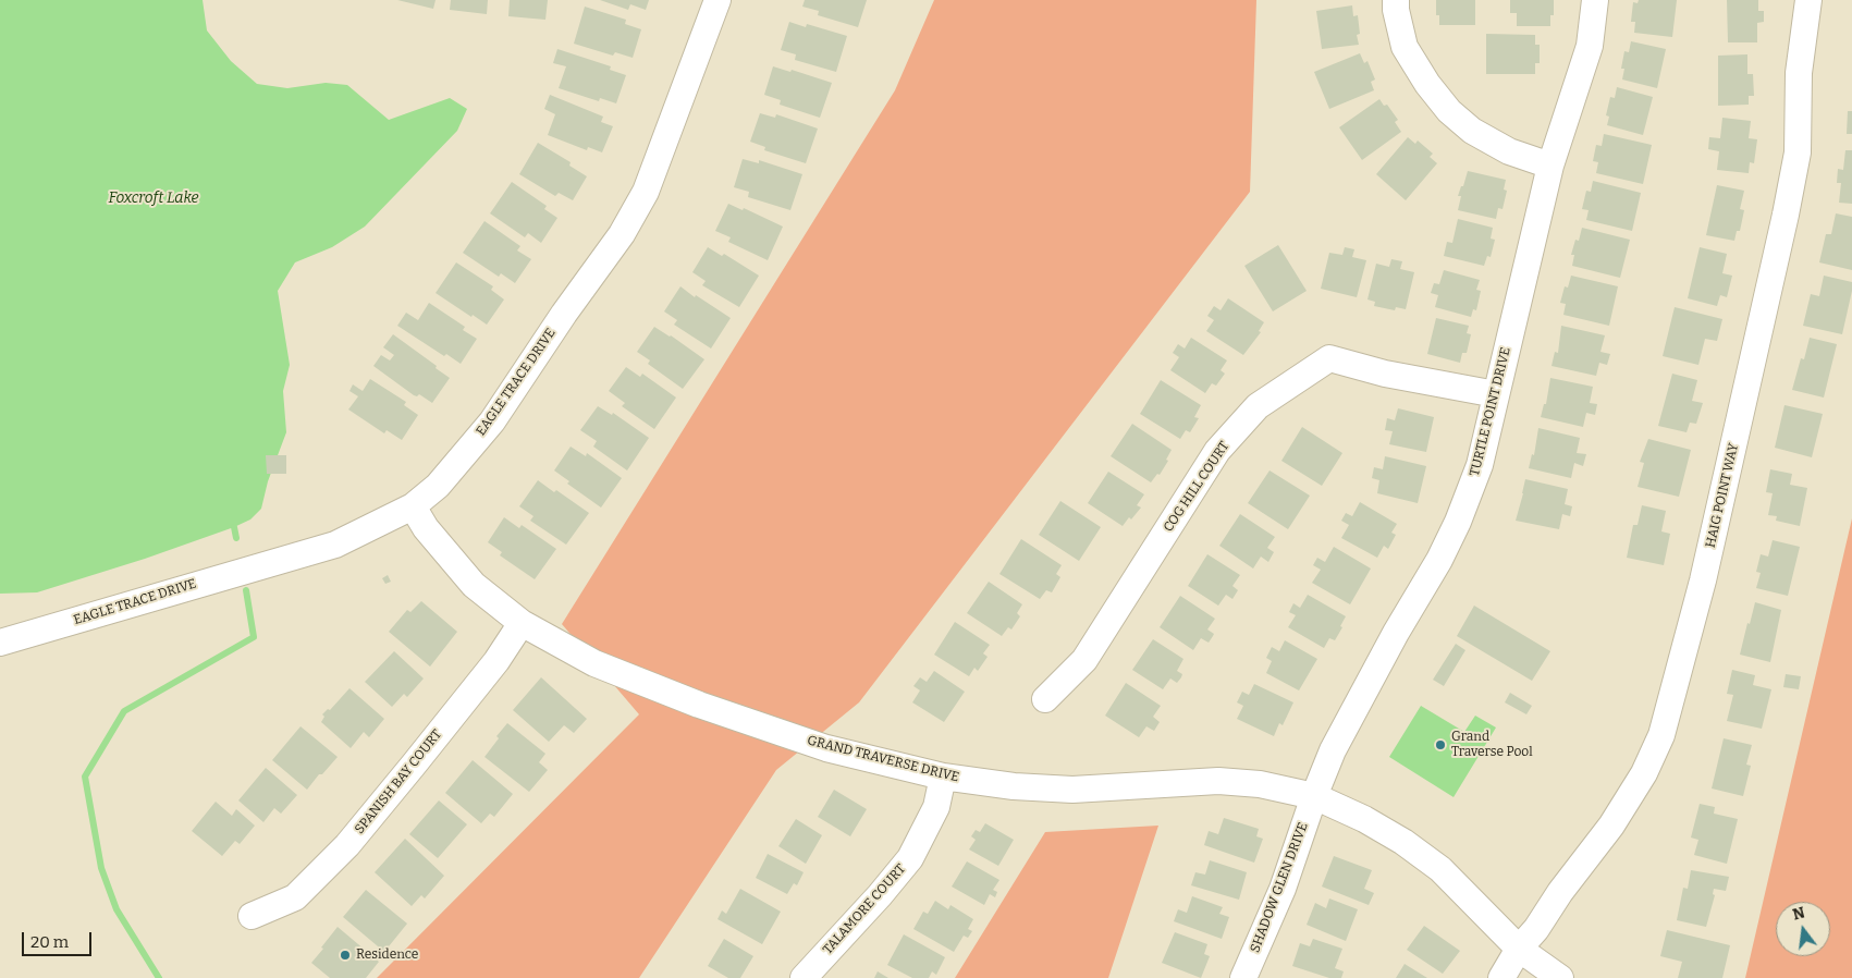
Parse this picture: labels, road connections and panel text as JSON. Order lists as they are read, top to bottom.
{
  "streets": {
    "street": [
      "EAGLE TRACE DRIVE",
      "TURTLE POINT DRIVE",
      "COG HILL COURT",
      "HAIG POINT WAY",
      "GRAND TRAVERSE DRIVE",
      "SPANISH BAY COURT",
      "SHADOW GLEN DRIVE",
      "TALAMORE COURT"
    ]
  },
  "crossings": [
    ["EAGLE TRACE DRIVE", "GRAND TRAVERSE DRIVE"],
    ["TURTLE POINT DRIVE", "COG HILL COURT"],
    ["TURTLE POINT DRIVE", "GRAND TRAVERSE DRIVE"],
    ["TURTLE POINT DRIVE", "SHADOW GLEN DRIVE"],
    ["HAIG POINT WAY", "GRAND TRAVERSE DRIVE"],
    ["GRAND TRAVERSE DRIVE", "SPANISH BAY COURT"],
    ["GRAND TRAVERSE DRIVE", "SHADOW GLEN DRIVE"],
    ["GRAND TRAVERSE DRIVE", "TALAMORE COURT"]
  ],
  "water": ["Foxcroft Lake"],
  "places": ["Grand Traverse Pool", "Residence"],
  "scale_bar": "20 m",
  "north": "top"
}
